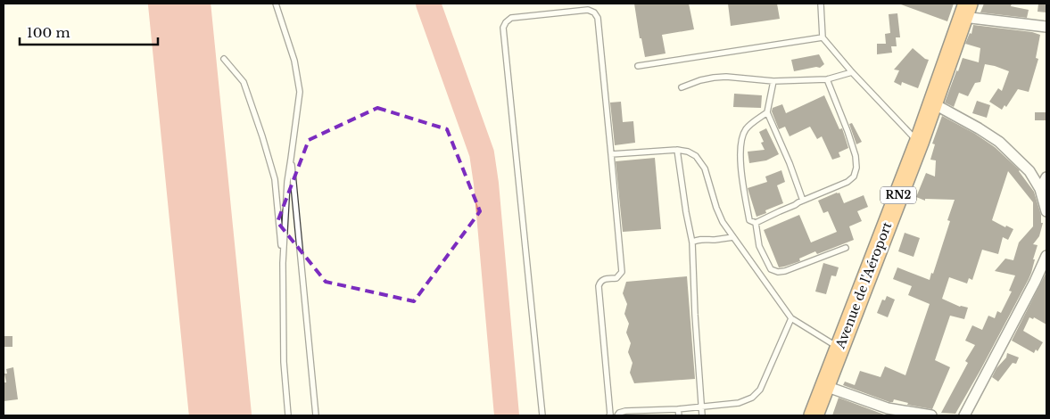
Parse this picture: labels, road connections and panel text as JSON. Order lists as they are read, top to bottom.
{
  "streets": {
    "highway": ["RN2", "Avenue de l'Aéroport"]
  },
  "scale_bar": "100 m"
}
